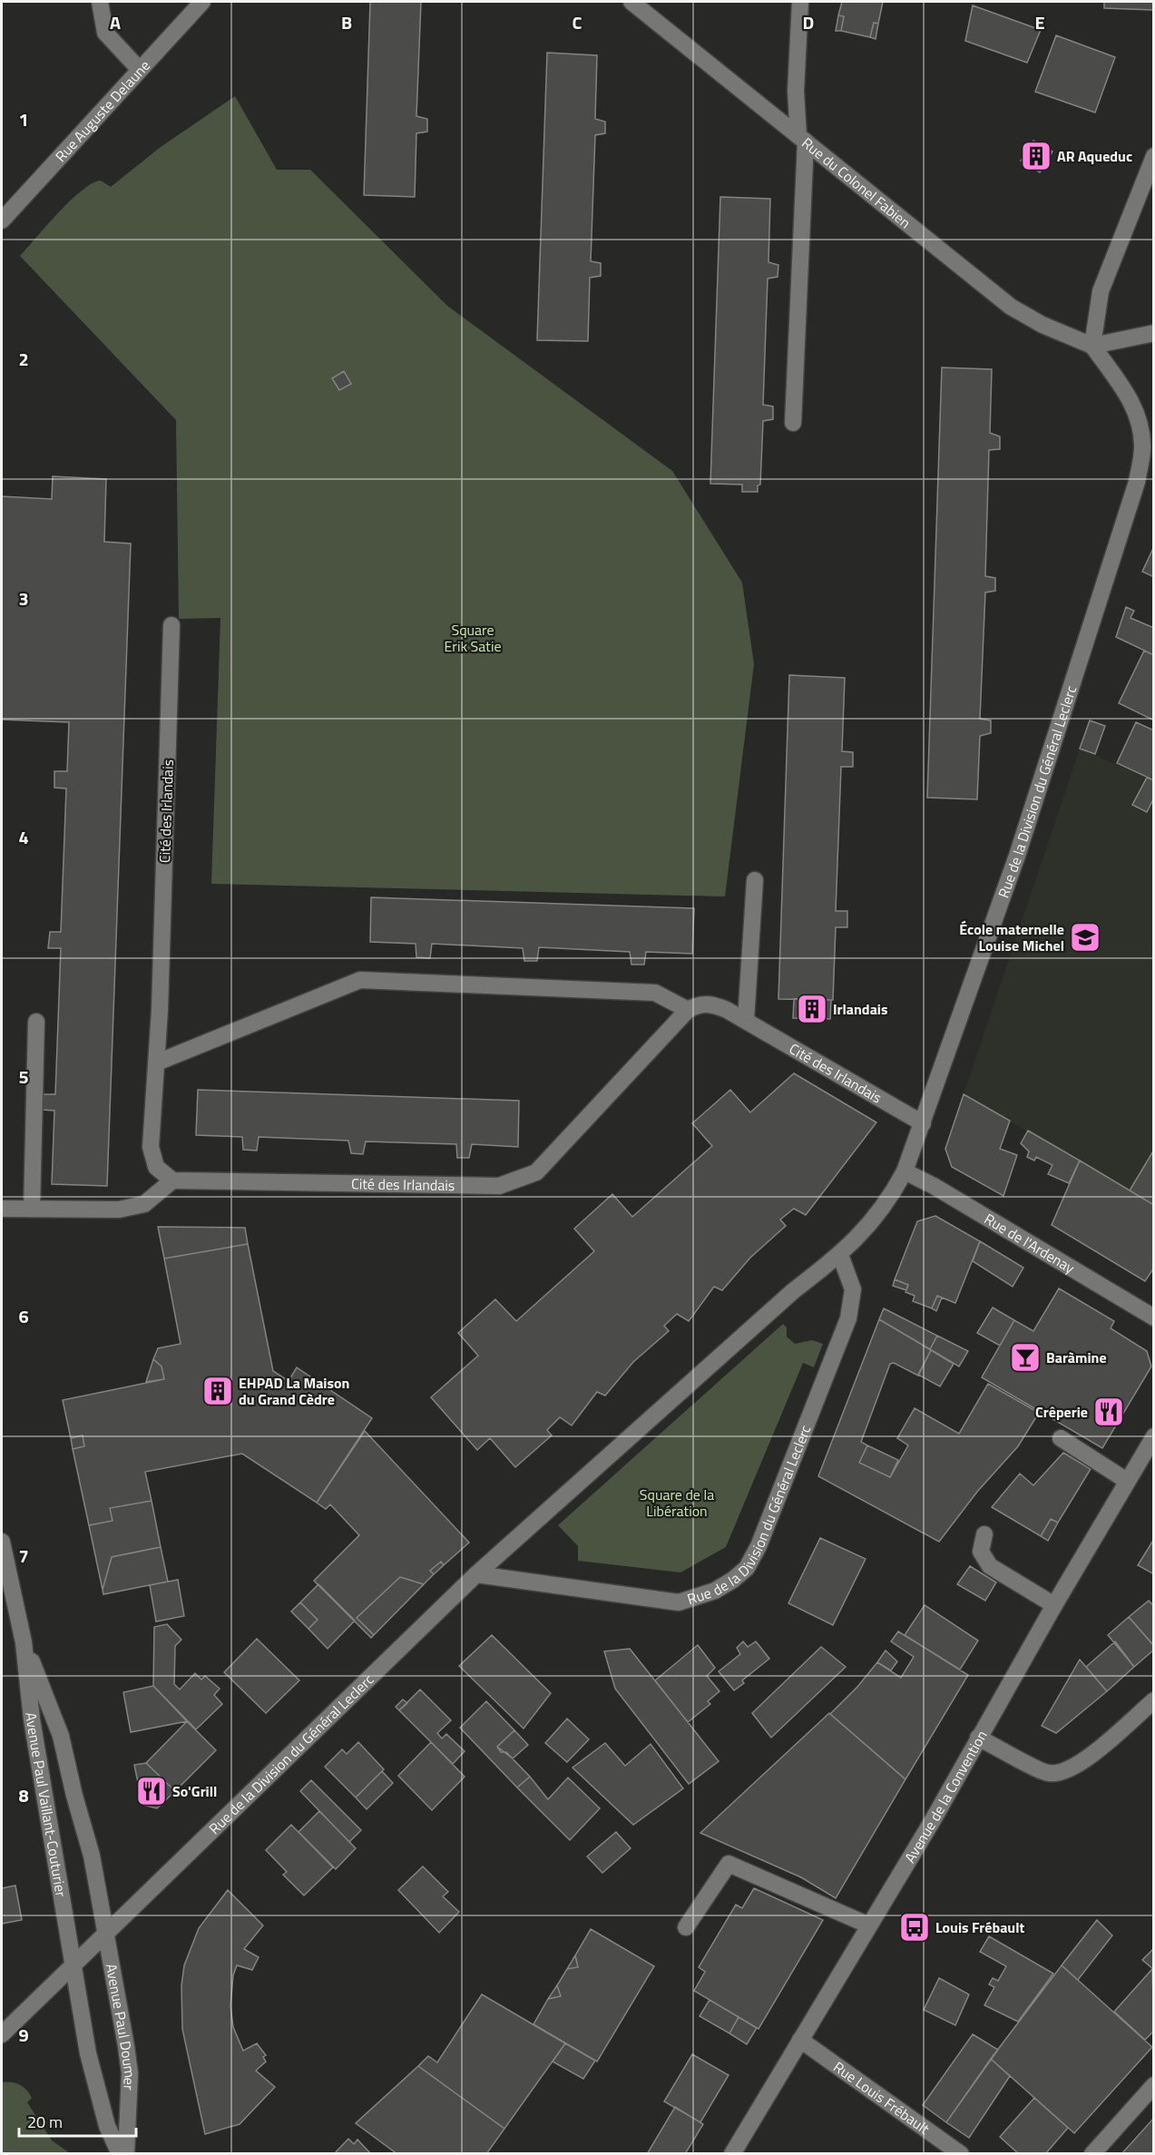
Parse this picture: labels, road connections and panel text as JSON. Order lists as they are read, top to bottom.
{
  "streets": {
    "street": [
      "Rue Auguste Delaune",
      "Rue du Colonel Fabien",
      "Rue de la Division du Général Leclerc",
      "Cité des Irlandais",
      "Rue de l'Ardenay",
      "Avenue de la Convention",
      "Avenue Paul Vaillant-Couturier",
      "Avenue Paul Doumer",
      "Rue Louis Frébault"
    ]
  },
  "crossings": [
    ["Rue du Colonel Fabien", "Rue de la Division du Général Leclerc"],
    ["Rue de la Division du Général Leclerc", "Cité des Irlandais"],
    ["Rue de la Division du Général Leclerc", "Rue de l'Ardenay"],
    ["Rue de la Division du Général Leclerc", "Avenue Paul Vaillant-Couturier"],
    ["Rue de la Division du Général Leclerc", "Avenue Paul Doumer"],
    ["Avenue de la Convention", "Rue Louis Frébault"],
    ["Avenue Paul Vaillant-Couturier", "Avenue Paul Doumer"]
  ],
  "parks": ["Square Erik Satie", "Square de la Libération"],
  "places": {
    "building": ["AR Aqueduc", "Irlandais", "EHPAD La Maison du Grand Cèdre"],
    "school or university": ["École maternelle Louise Michel"],
    "bar": ["Baràmine"],
    "restaurant": ["Crêperie", "So'Grill"],
    "bus stop": ["Louis Frébault"]
  },
  "scale_bar": "20 m",
  "grid": {
    "columns": [
      "A",
      "B",
      "C",
      "D",
      "E"
    ],
    "rows": [
      "1",
      "2",
      "3",
      "4",
      "5",
      "6",
      "7",
      "8",
      "9"
    ]
  }
}
